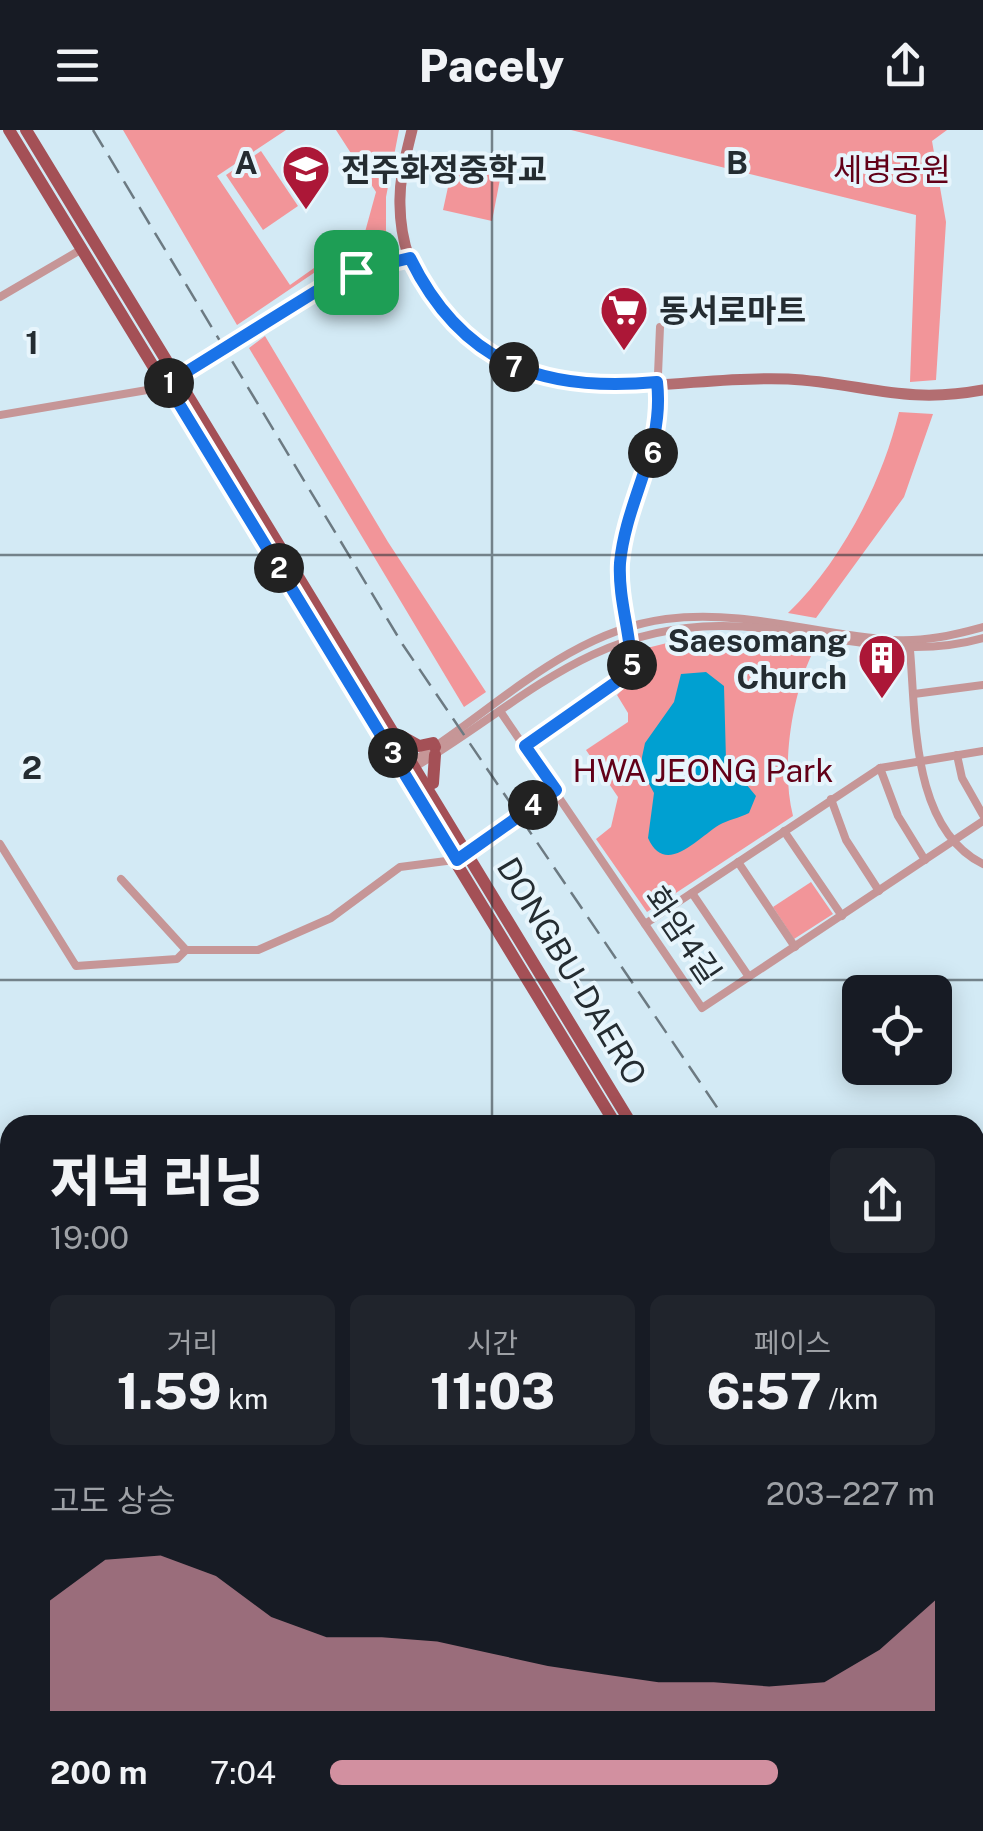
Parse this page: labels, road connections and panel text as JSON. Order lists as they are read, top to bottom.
{
  "streets": {
    "main road": ["DONGBU-DAERO"],
    "street": ["화암4길"]
  },
  "parks": ["세병공원", "HWA JEONG Park"],
  "places": {
    "school or university": ["전주화정중학교"],
    "supermarket": ["동서로마트"],
    "building": ["Saesomang Church"]
  },
  "page": {
    "header": "Pacely",
    "pins": [
      "7",
      "1",
      "6",
      "2",
      "5",
      "3",
      "4"
    ],
    "heading": ["저녁 러닝", "19:00"],
    "stats": [
      ["거리", "1.59 km"],
      ["시간", "11:03"],
      ["페이스", "6:57 /km"]
    ],
    "chart": ["고도 상승", "203–227 m"],
    "list": [
      {
        "name": "200 m",
        "note": "7:04"
      }
    ]
  },
  "grid": {
    "columns": ["A", "B"],
    "rows": ["1", "2"]
  }
}
